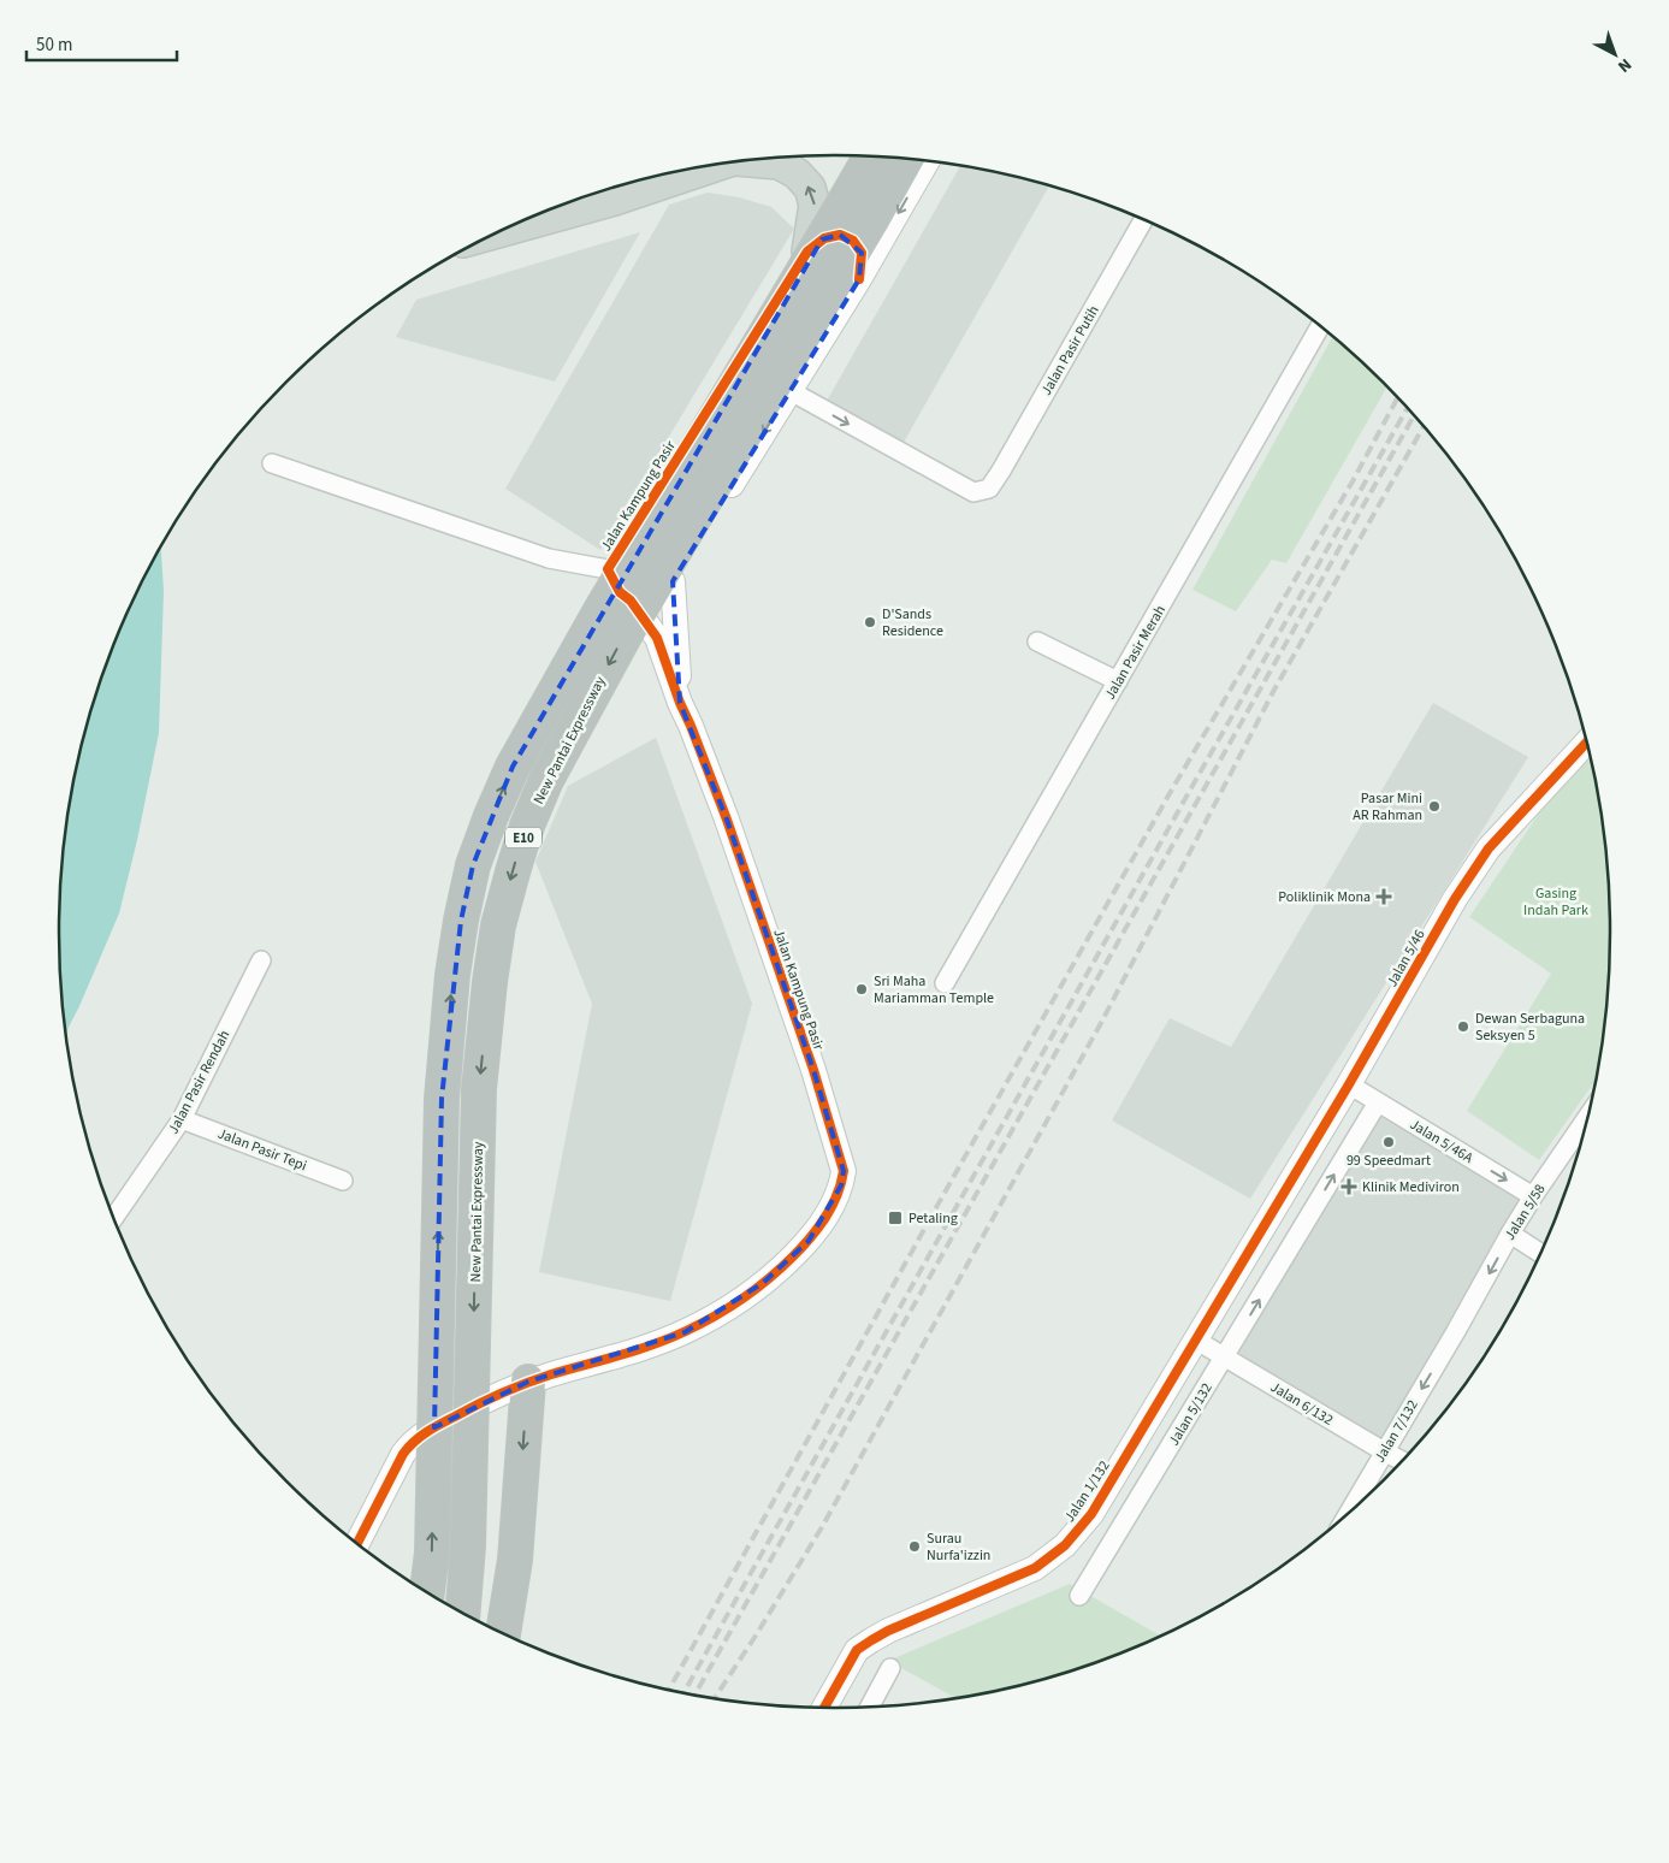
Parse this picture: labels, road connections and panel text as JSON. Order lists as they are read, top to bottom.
{
  "streets": {
    "highway": ["New Pantai Expressway", "E10"],
    "street": [
      "Jalan Pasir Putih",
      "Jalan Kampung Pasir",
      "Jalan Pasir Merah",
      "Jalan 5/46",
      "Jalan Pasir Rendah",
      "Jalan 5/46A",
      "Jalan Pasir Tepi",
      "Jalan 5/58",
      "Jalan 6/132",
      "Jalan 5/132",
      "Jalan 7/132",
      "Jalan 1/132"
    ]
  },
  "crossings": [
    ["Jalan 5/46", "Jalan 5/46A"],
    ["Jalan 5/46", "Jalan 1/132"],
    ["Jalan Pasir Rendah", "Jalan Pasir Tepi"],
    ["Jalan 5/46A", "Jalan 5/58"],
    ["Jalan 5/46A", "Jalan 5/132"],
    ["Jalan 5/58", "Jalan 7/132"],
    ["Jalan 6/132", "Jalan 5/132"],
    ["Jalan 6/132", "Jalan 7/132"],
    ["Jalan 6/132", "Jalan 1/132"]
  ],
  "one_way": [
    "Jalan 5/46A",
    "Jalan 5/58",
    "Jalan 5/132",
    "Jalan 7/132"
  ],
  "parks": ["Gasing Indah Park"],
  "places": {
    "other": [
      "D'Sands Residence",
      "Pasar Mini AR Rahman",
      "Sri Maha Mariamman Temple",
      "Dewan Serbaguna Seksyen 5",
      "99 Speedmart",
      "Surau Nurfa'izzin"
    ],
    "health": ["Poliklinik Mona", "Klinik Mediviron"],
    "transit": ["Petaling"]
  },
  "scale_bar": "50 m",
  "north": "bottom right"
}
